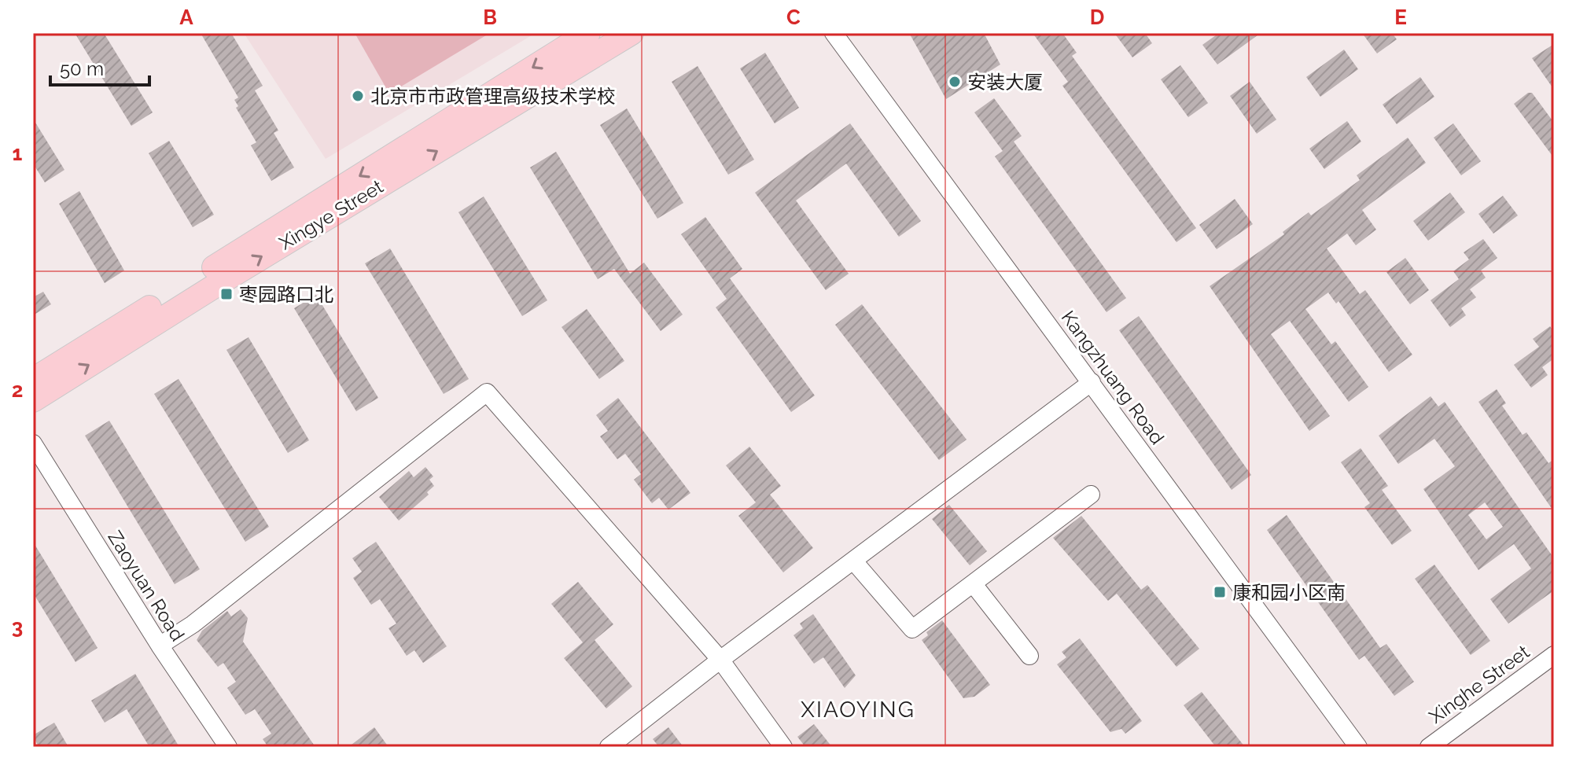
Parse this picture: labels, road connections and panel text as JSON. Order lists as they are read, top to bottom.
{
  "streets": {
    "main road": ["Xingye Street"],
    "street": ["Kangzhuang Road", "Zaoyuan Road", "Xinghe Street"]
  },
  "districts": ["XIAOYING"],
  "places": {
    "other": ["安装大厦", "北京市市政管理高级技术学校"],
    "transit": ["枣园路口北", "康和园小区南"]
  },
  "scale_bar": "50 m",
  "grid": {
    "columns": [
      "A",
      "B",
      "C",
      "D",
      "E"
    ],
    "rows": ["1", "2", "3"]
  }
}
